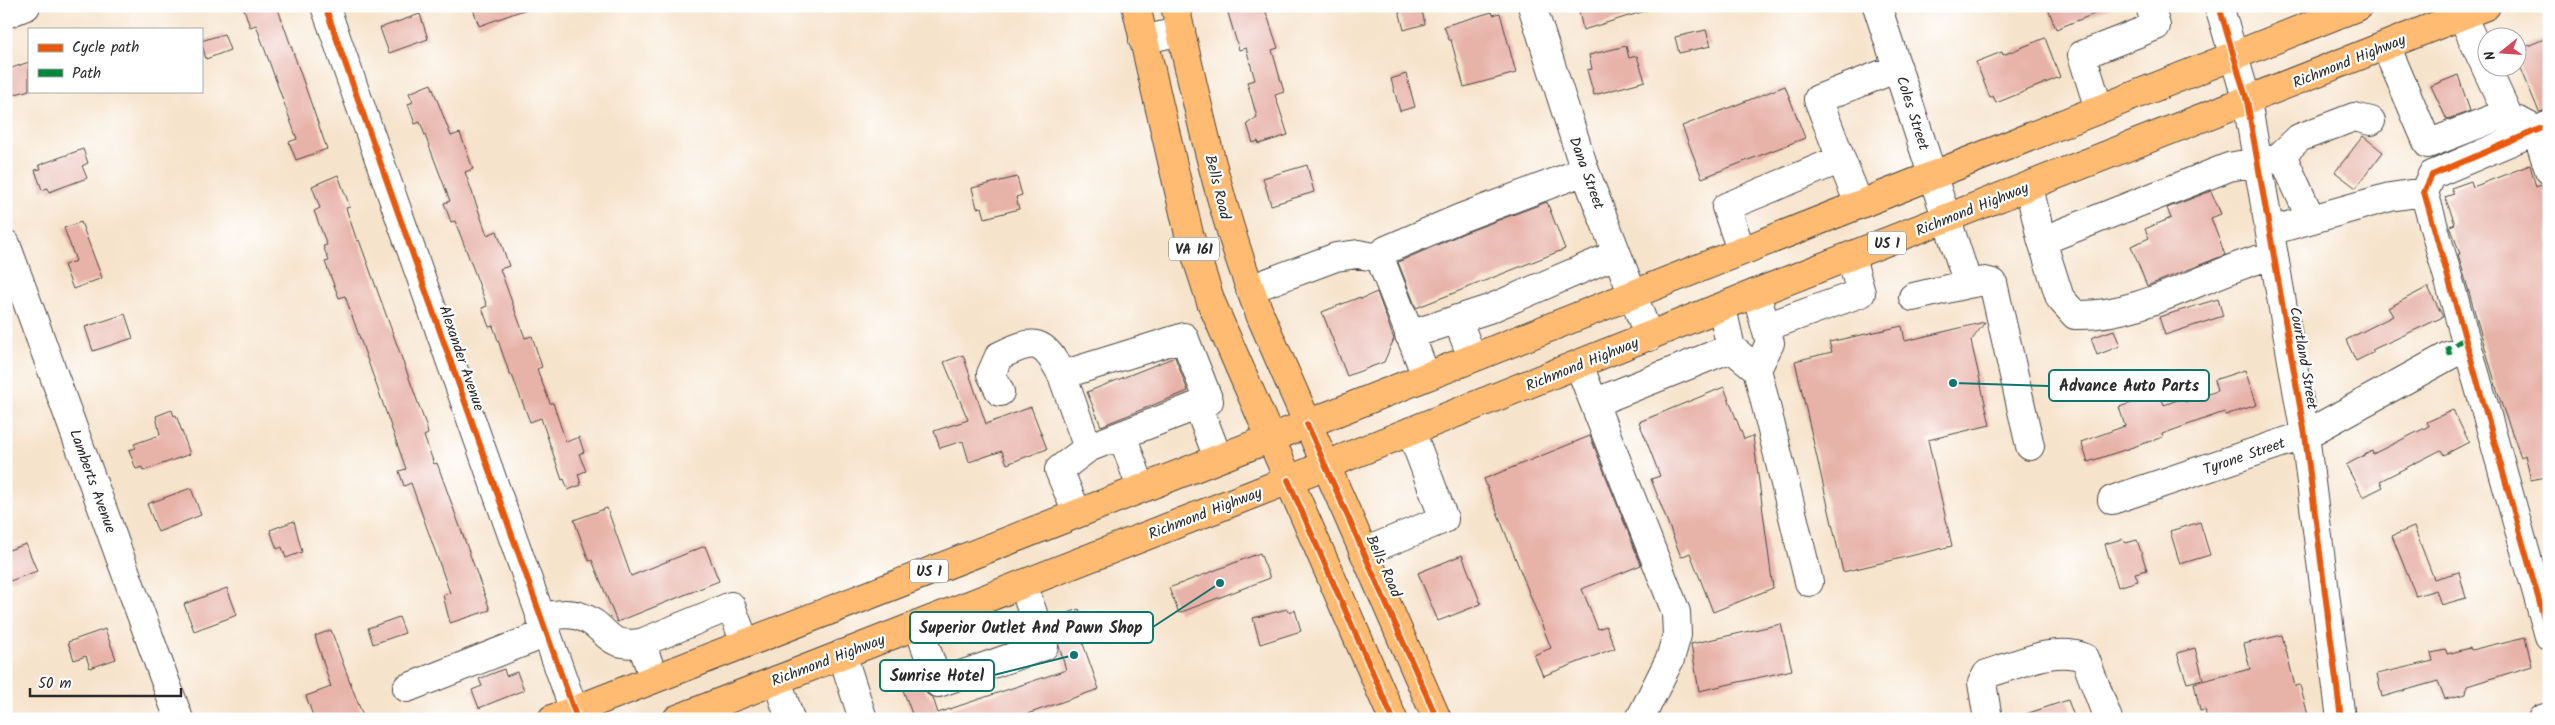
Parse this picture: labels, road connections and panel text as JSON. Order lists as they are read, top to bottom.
{
  "streets": {
    "main road": [
      "Richmond Highway",
      "Bells Road",
      "US 1",
      "VA 161"
    ],
    "street": [
      "Coles Street",
      "Dana Street",
      "Alexander Avenue",
      "Courtland Street",
      "Tyrone Street",
      "Lamberts Avenue"
    ]
  },
  "crossings": [
    ["Richmond Highway", "Coles Street"],
    ["Richmond Highway", "Dana Street"],
    ["Richmond Highway", "Bells Road"],
    ["Richmond Highway", "VA 161"],
    ["Richmond Highway", "Courtland Street"],
    ["Coles Street", "US 1"],
    ["Dana Street", "US 1"],
    ["Bells Road", "US 1"],
    ["US 1", "VA 161"],
    ["US 1", "Alexander Avenue"],
    ["US 1", "Courtland Street"],
    ["Courtland Street", "Tyrone Street"]
  ],
  "places": ["Advance Auto Parts", "Superior Outlet And Pawn Shop", "Sunrise Hotel"],
  "legend": ["Cycle path", "Path"],
  "scale_bar": "50 m",
  "north": "left"
}
